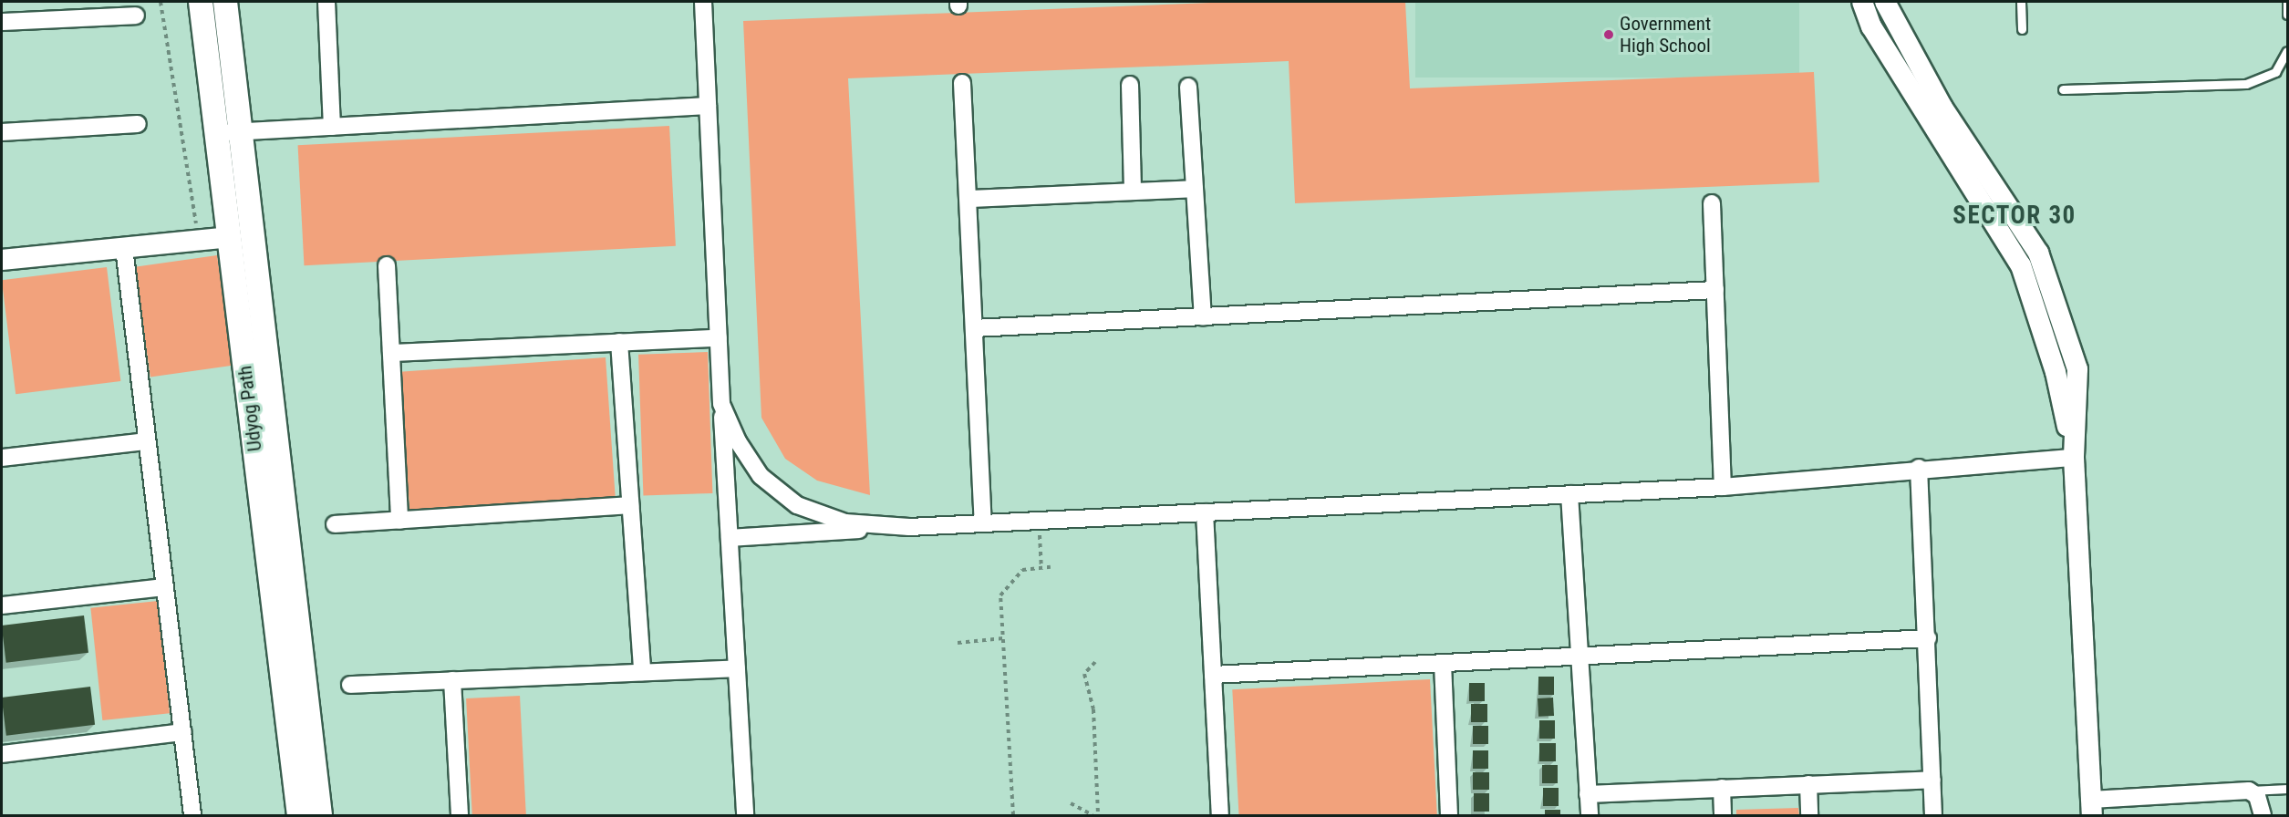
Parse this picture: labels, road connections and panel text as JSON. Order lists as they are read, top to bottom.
{
  "streets": {
    "main road": ["Udyog Path"]
  },
  "districts": ["SECTOR 30"],
  "places": ["Government High School"]
}
